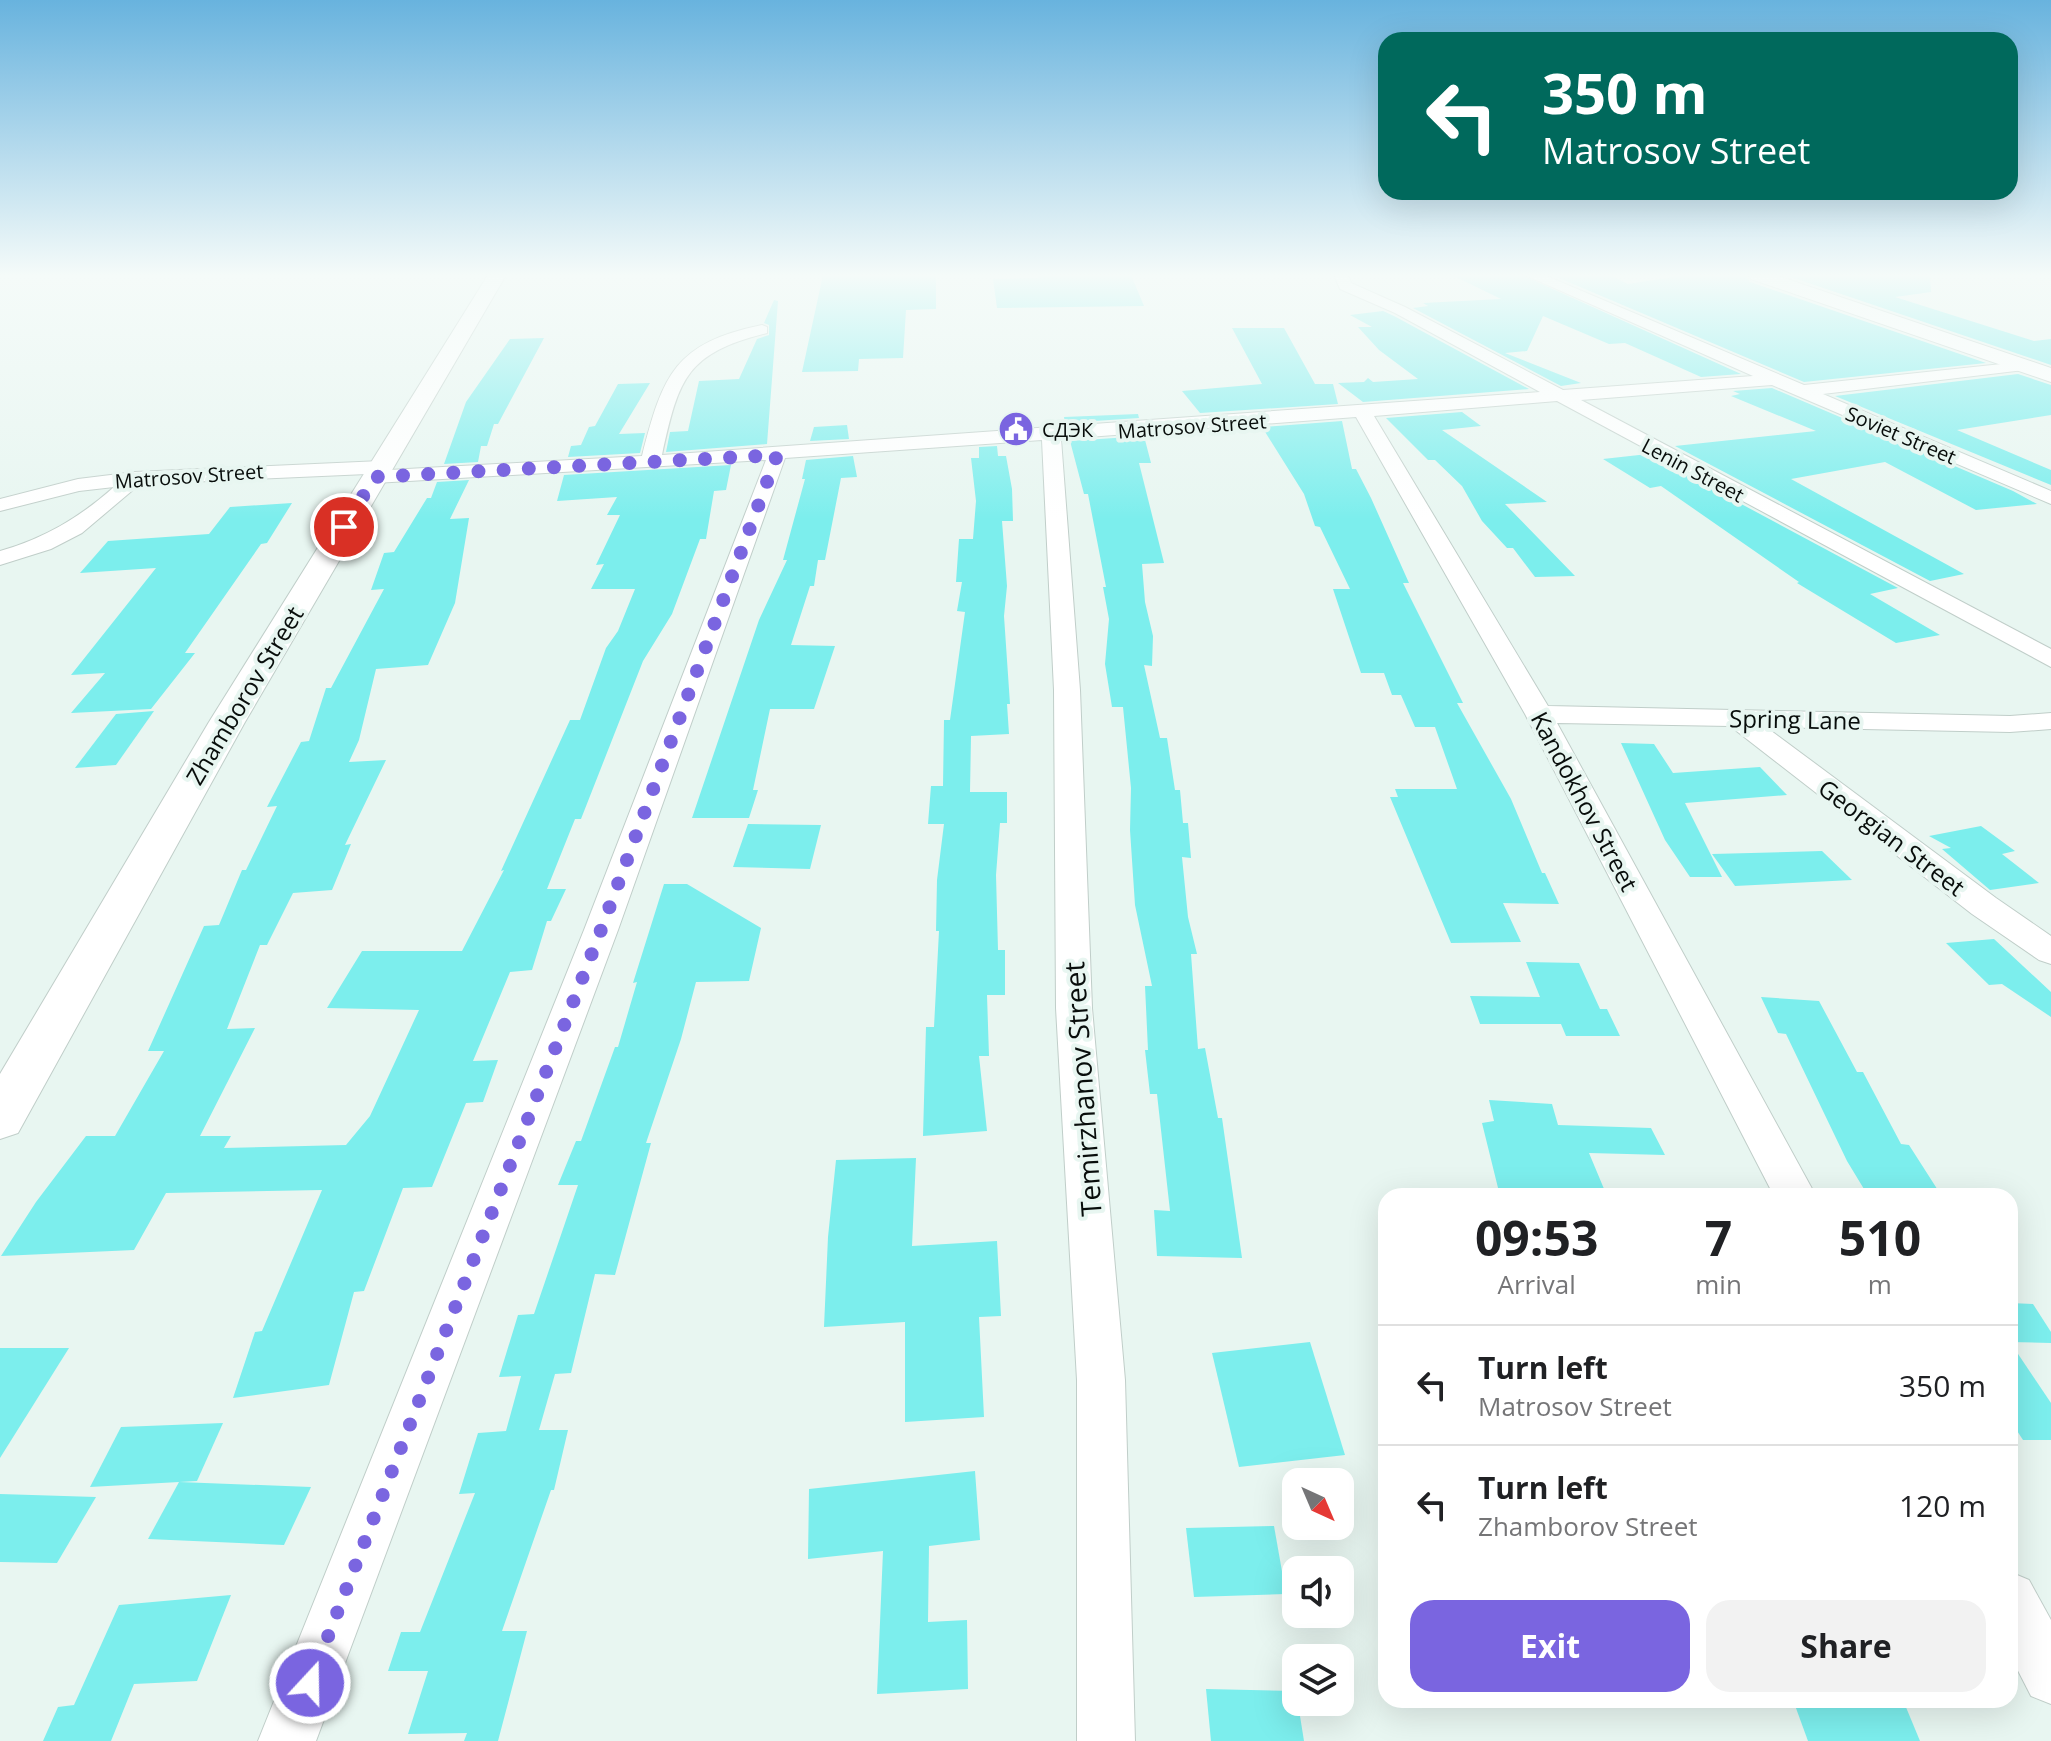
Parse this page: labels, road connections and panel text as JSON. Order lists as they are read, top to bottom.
{
  "streets": {
    "street": [
      "Matrosov Street",
      "Soviet Street",
      "Lenin Street",
      "Zhamborov Street",
      "Spring Lane",
      "Kandokhov Street",
      "Georgian Street",
      "Temirzhanov Street"
    ]
  },
  "crossings": [
    ["Matrosov Street", "Soviet Street"],
    ["Matrosov Street", "Lenin Street"],
    ["Matrosov Street", "Zhamborov Street"],
    ["Matrosov Street", "Kandokhov Street"],
    ["Matrosov Street", "Temirzhanov Street"],
    ["Spring Lane", "Kandokhov Street"],
    ["Spring Lane", "Georgian Street"]
  ],
  "places": {
    "public building": ["СДЭК"]
  },
  "north": "bottom right",
  "page": {
    "turn": ["350 m", "Matrosov Street"],
    "eta": [
      "09:53",
      "Arrival",
      "7",
      "min",
      "510",
      "m"
    ],
    "list": [
      {
        "name": "Turn left",
        "note": "Matrosov Street",
        "value": "350 m"
      },
      {
        "name": "Turn left",
        "note": "Zhamborov Street",
        "value": "120 m"
      }
    ],
    "buttons": ["Exit", "Share"]
  }
}
